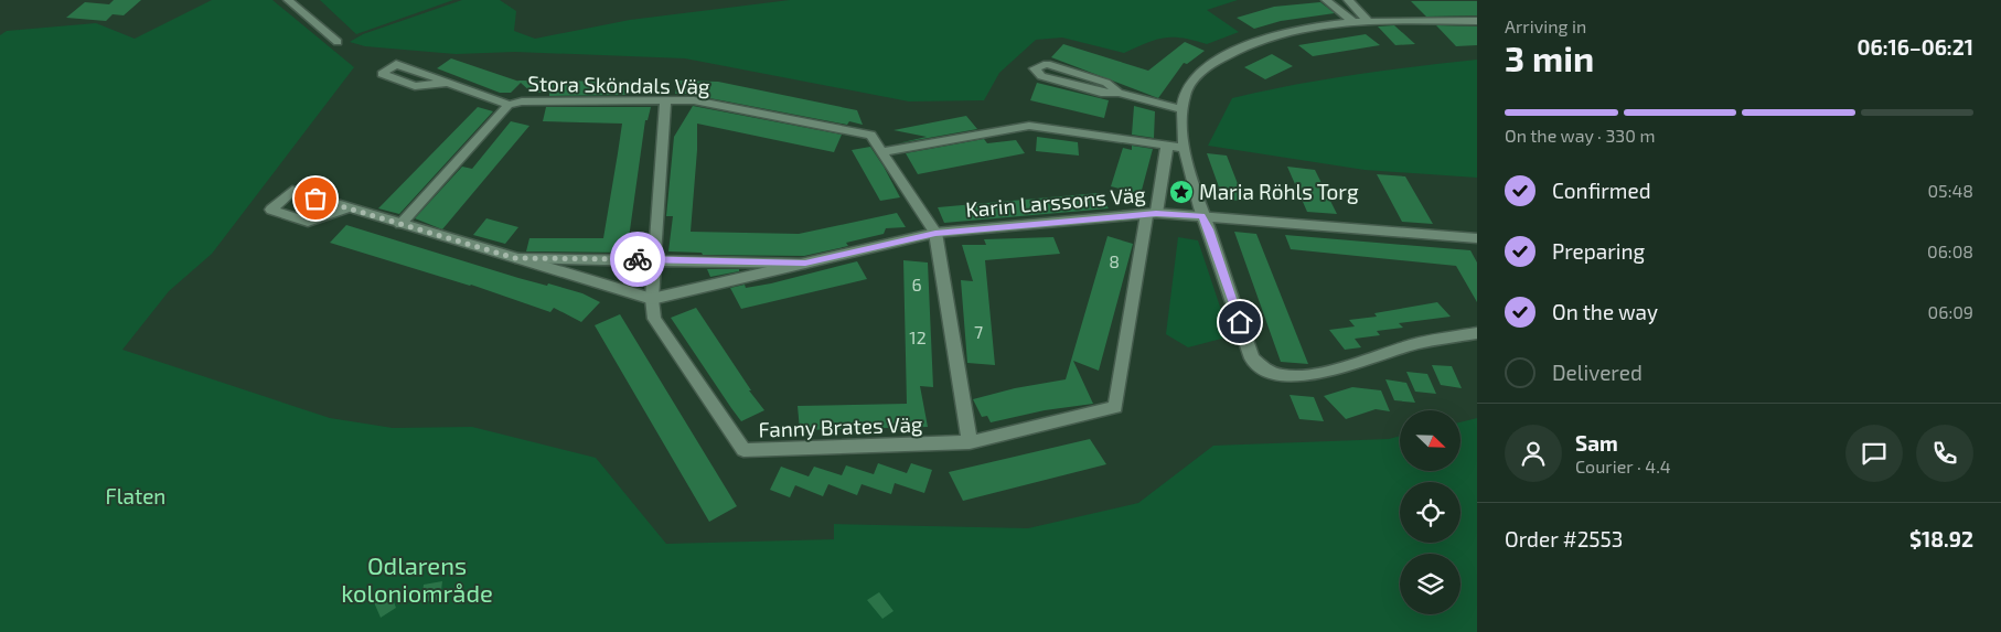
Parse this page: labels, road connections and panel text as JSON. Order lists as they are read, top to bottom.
{
  "streets": {
    "street": ["Stora Sköndals Väg", "Karin Larssons Väg", "Fanny Brates Väg"]
  },
  "crossings": [
    ["Stora Sköndals Väg", "Karin Larssons Väg"],
    ["Stora Sköndals Väg", "Fanny Brates Väg"],
    ["Karin Larssons Väg", "Fanny Brates Väg"]
  ],
  "parks": ["Flaten", "Odlarens koloniområde"],
  "places": {
    "place": ["Maria Röhls Torg"]
  },
  "house_numbers": [
    "8",
    "6",
    "7",
    "12"
  ],
  "north": "bottom right",
  "page": {
    "heading": ["3 min", "Arriving in", "06:16–06:21"],
    "panel": [
      "Sam",
      "Courier · 4.4",
      "Order #2553",
      "$18.92"
    ],
    "bar": "On the way · 330 m",
    "list": [
      ["Confirmed", "05:48"],
      ["Preparing", "06:08"],
      ["On the way", "06:09"],
      "Delivered"
    ]
  }
}
